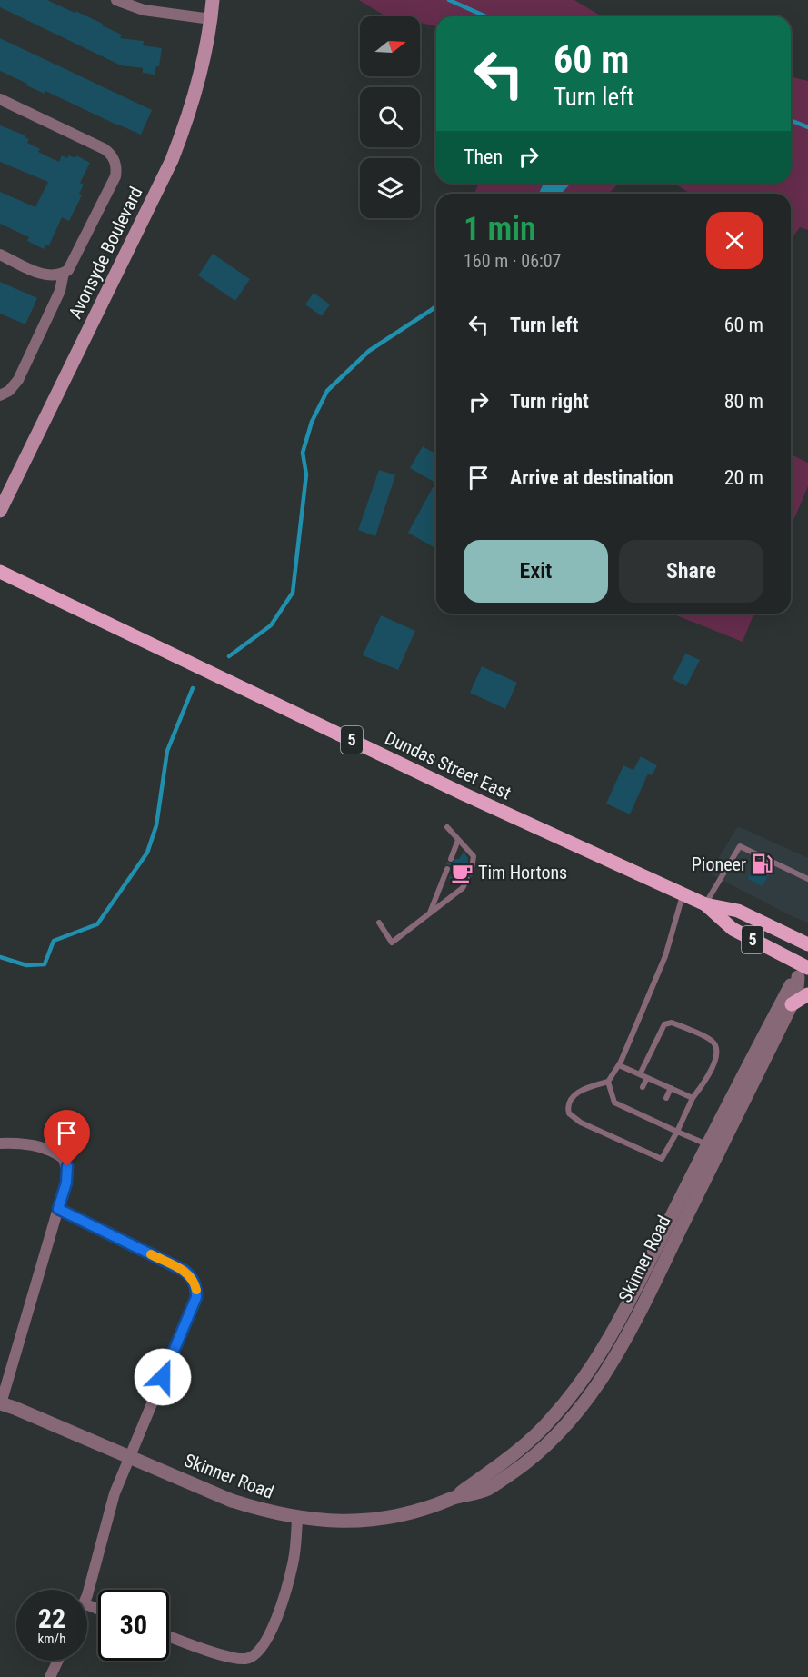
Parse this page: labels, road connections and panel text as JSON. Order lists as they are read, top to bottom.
{
  "streets": {
    "main road": ["Avonsyde Boulevard", "5", "Dundas Street East"],
    "street": ["Skinner Road"]
  },
  "crossings": [
    ["Dundas Street East", "Skinner Road"]
  ],
  "places": {
    "fuel station": ["Pioneer"],
    "cafe": ["Tim Hortons"]
  },
  "north": "right",
  "page": {
    "turn": ["60 m", "Turn left"],
    "then": "Then",
    "heading": ["1 min", "160 m · 06:07"],
    "list": [
      {
        "name": "Turn left",
        "value": "60 m"
      },
      {
        "name": "Turn right",
        "value": "80 m"
      },
      {
        "name": "Arrive at destination",
        "value": "20 m"
      }
    ],
    "buttons": ["Exit", "Share"],
    "speed": "22 km/h",
    "limit": "30"
  }
}
